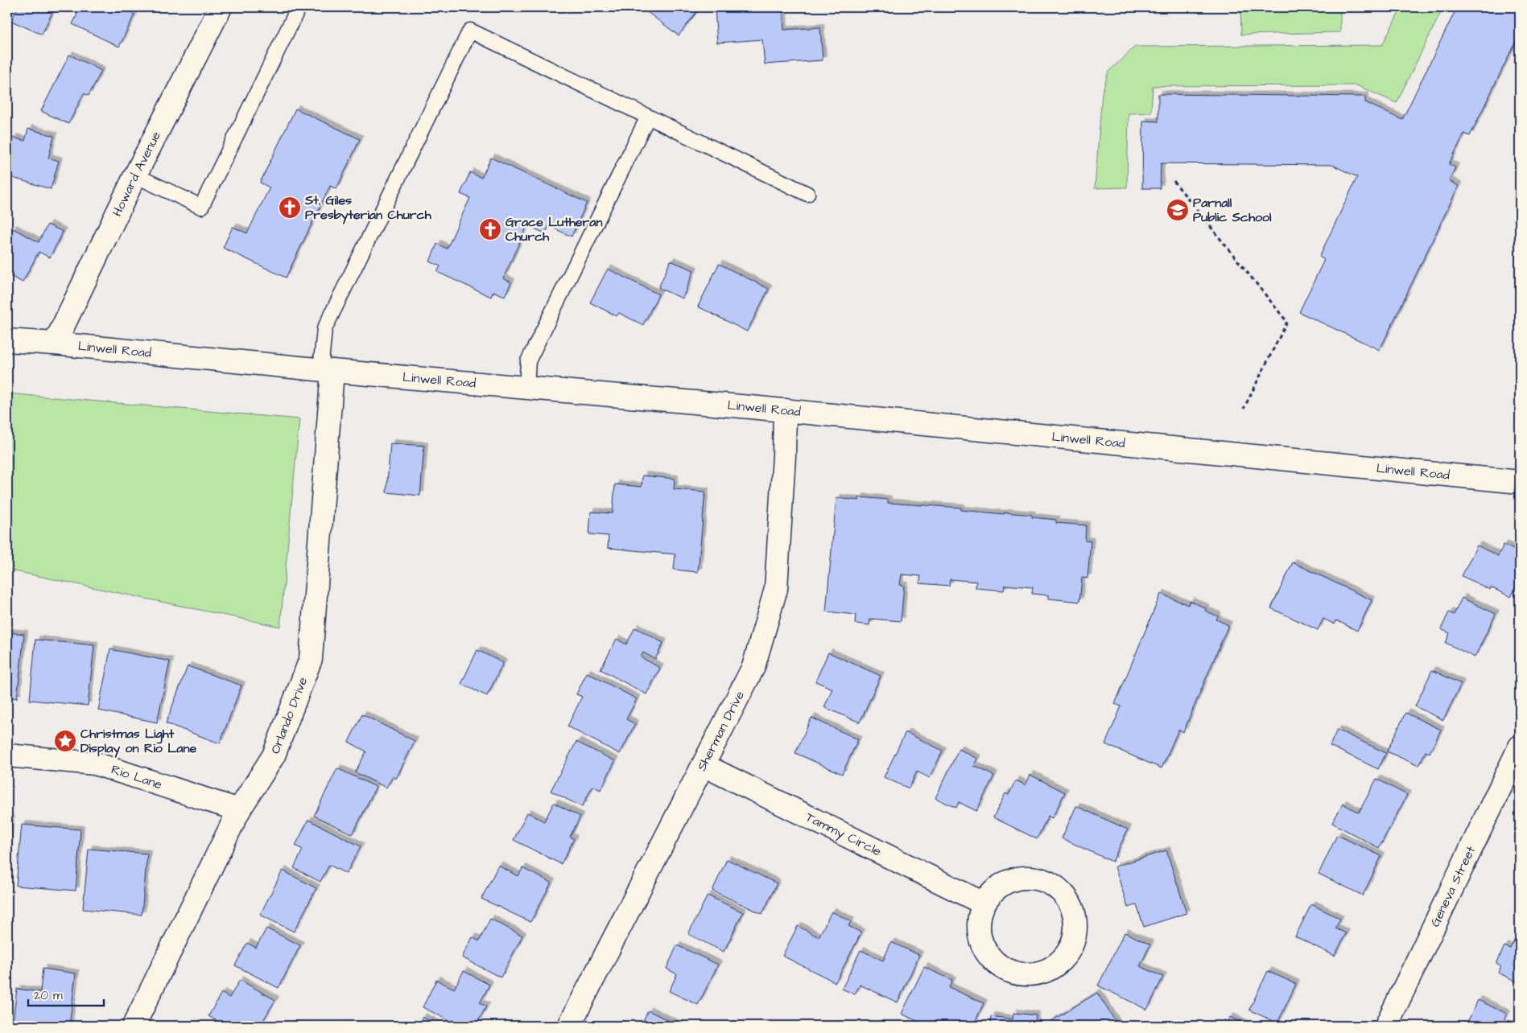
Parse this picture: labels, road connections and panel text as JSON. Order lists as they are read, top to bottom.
{
  "streets": {
    "street": [
      "Howard Avenue",
      "Linwell Road",
      "Orlando Drive",
      "Sherman Drive",
      "Rio Lane",
      "Tammy Circle",
      "Geneva Street"
    ]
  },
  "crossings": [
    ["Howard Avenue", "Linwell Road"],
    ["Linwell Road", "Orlando Drive"],
    ["Linwell Road", "Sherman Drive"],
    ["Orlando Drive", "Rio Lane"],
    ["Sherman Drive", "Tammy Circle"]
  ],
  "places": {
    "church": ["St. Giles Presbyterian Church", "Grace Lutheran Church"],
    "school or university": ["Parnall Public School"],
    "place": ["Christmas Light Display on Rio Lane"]
  },
  "scale_bar": "20 m"
}
